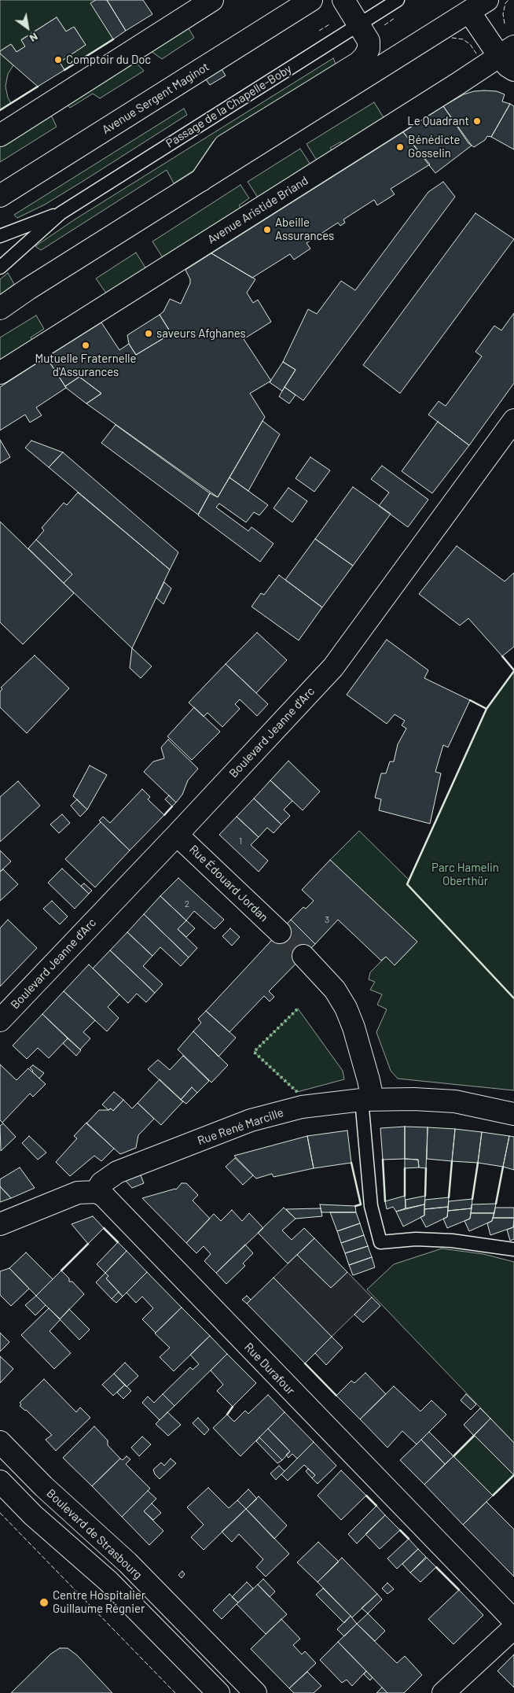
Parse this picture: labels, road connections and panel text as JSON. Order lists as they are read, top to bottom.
{
  "streets": {
    "street": [
      "Avenue Sergent Maginot",
      "Avenue Aristide Briand",
      "Boulevard Jeanne d'Arc",
      "Rue Édouard Jordan",
      "Rue René Marcille",
      "Rue Durafour",
      "Boulevard de Strasbourg"
    ],
    "lane": ["Passage de la Chapelle-Boby"]
  },
  "crossings": [
    ["Boulevard Jeanne d'Arc", "Rue Édouard Jordan"],
    ["Rue René Marcille", "Rue Durafour"]
  ],
  "parks": ["Parc Hamelin Oberthür"],
  "places": [
    "Comptoir du Doc",
    "Le Quadrant",
    "Bénédicte Gosselin",
    "Abeille Assurances",
    "saveurs Afghanes",
    "Mutuelle Fraternelle d'Assurances",
    "Centre Hospitalier Guillaume Régnier"
  ],
  "house_numbers": ["1", "2", "3"],
  "north": "bottom right"
}
